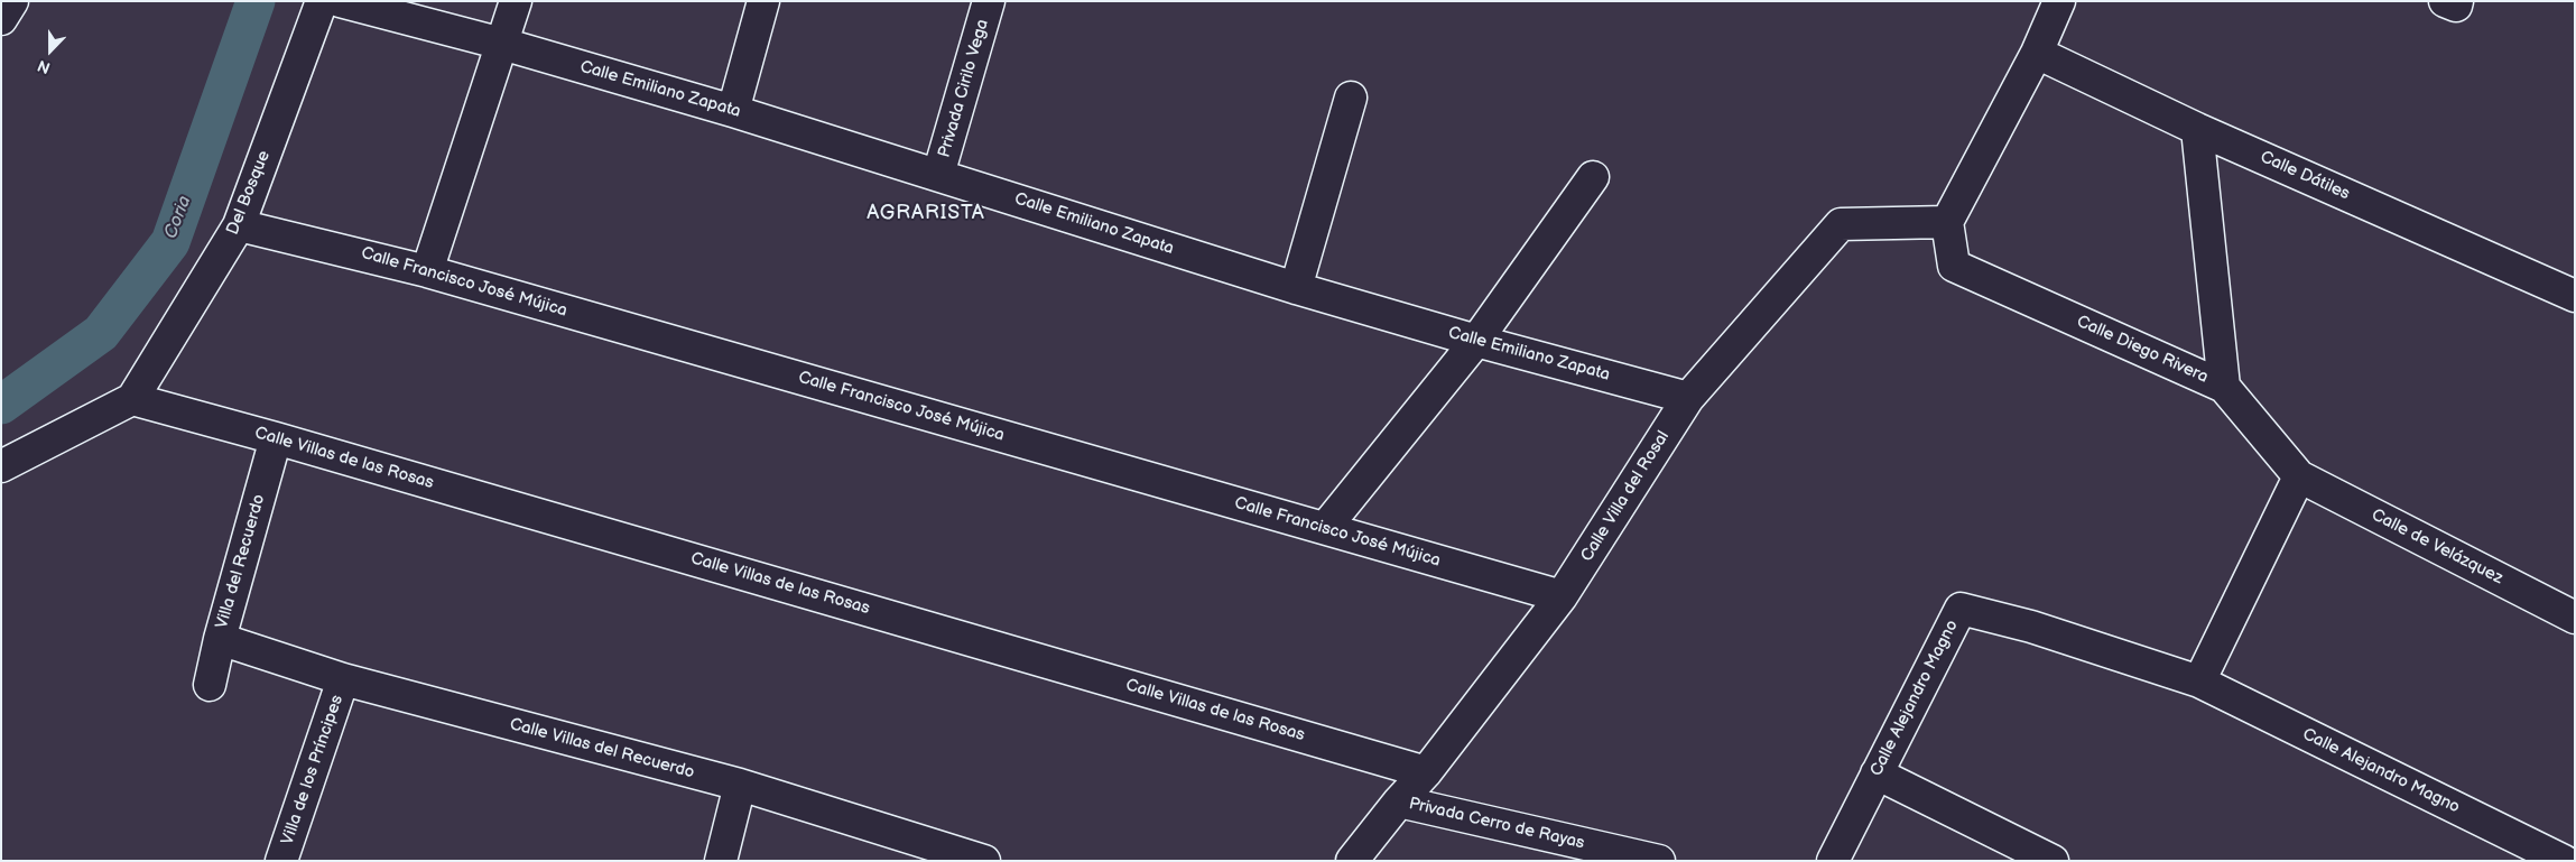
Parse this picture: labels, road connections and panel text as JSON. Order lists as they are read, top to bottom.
{
  "streets": {
    "street": [
      "Privada Cirilo Vega",
      "Calle Emiliano Zapata",
      "Calle Dátiles",
      "Del Bosque",
      "Calle Francisco José Mújica",
      "Calle Diego Rivera",
      "Calle Villas de las Rosas",
      "Calle Villa del Rosal",
      "Calle de Velázquez",
      "Villa del Recuerdo",
      "Calle Alejandro Magno",
      "Calle Villas del Recuerdo",
      "Villa de los Príncipes",
      "Privada Cerro de Rayas"
    ]
  },
  "crossings": [
    ["Privada Cirilo Vega", "Calle Emiliano Zapata"],
    ["Calle Emiliano Zapata", "Calle Villa del Rosal"],
    ["Del Bosque", "Calle Francisco José Mújica"],
    ["Del Bosque", "Calle Villas de las Rosas"],
    ["Calle Francisco José Mújica", "Calle Villa del Rosal"],
    ["Calle Diego Rivera", "Calle Villa del Rosal"],
    ["Calle Diego Rivera", "Calle de Velázquez"],
    ["Calle Villas de las Rosas", "Calle Villa del Rosal"],
    ["Calle Villas de las Rosas", "Villa del Recuerdo"],
    ["Calle Villa del Rosal", "Privada Cerro de Rayas"],
    ["Villa del Recuerdo", "Calle Villas del Recuerdo"],
    ["Calle Villas del Recuerdo", "Villa de los Príncipes"]
  ],
  "districts": ["AGRARISTA"],
  "water": ["Coria"],
  "north": "bottom"
}
